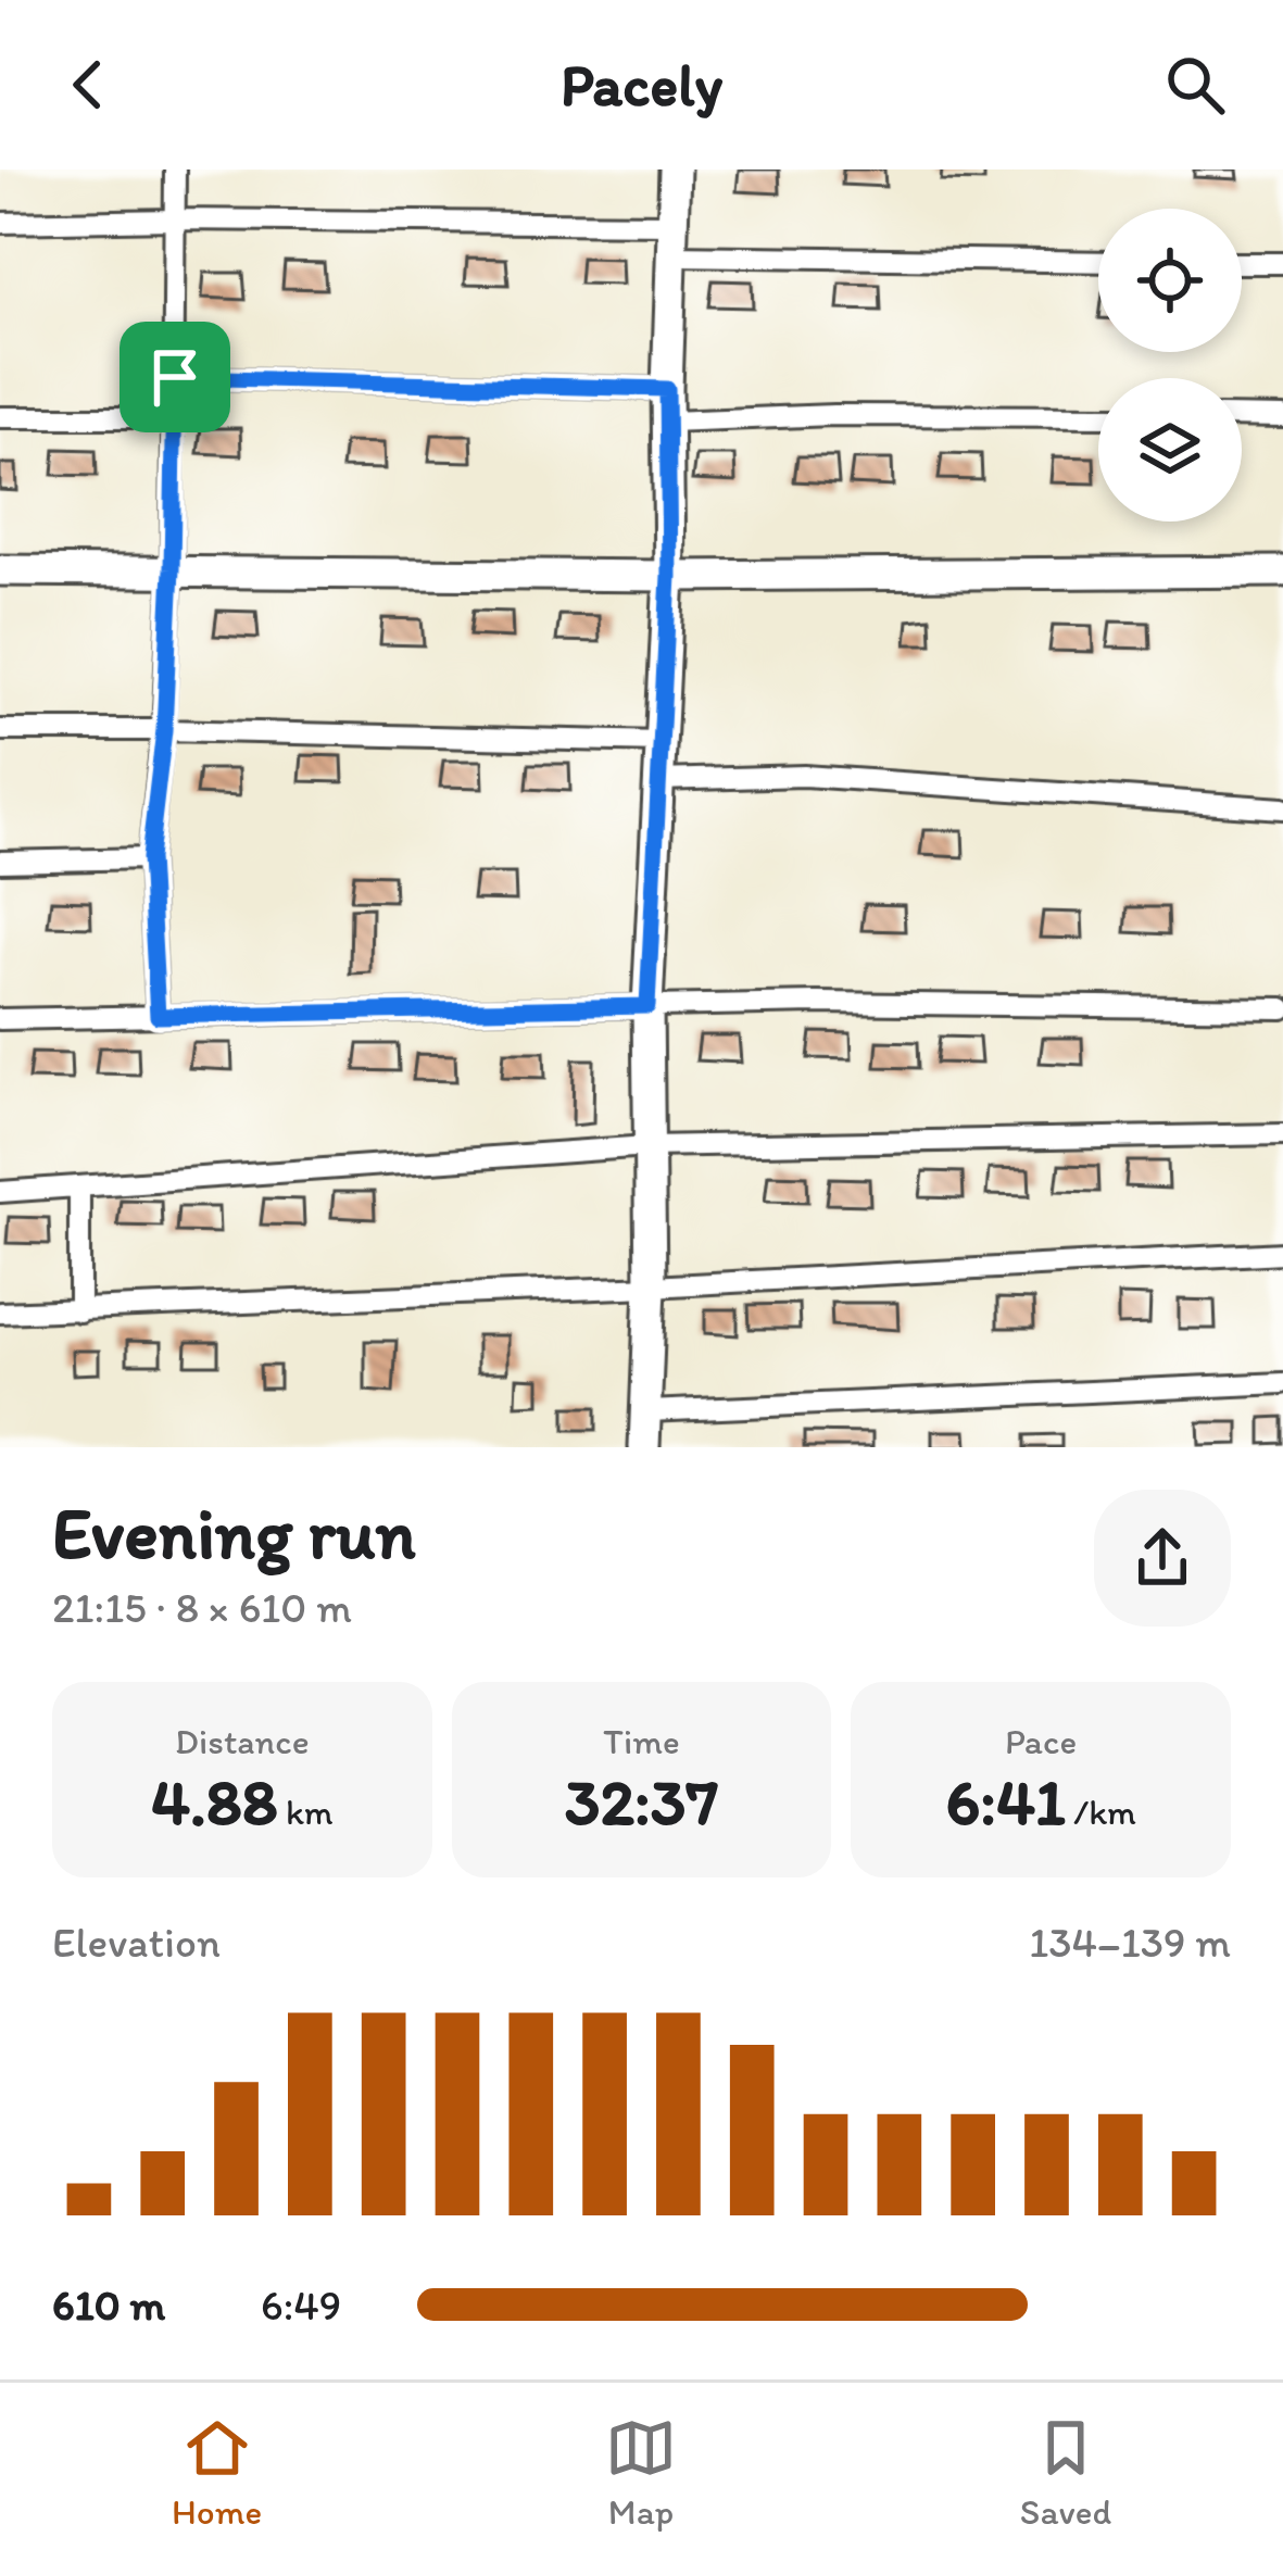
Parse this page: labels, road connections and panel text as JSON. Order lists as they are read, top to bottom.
{
  "page": {
    "header": "Pacely",
    "heading": ["Evening run", "21:15 · 8 × 610 m"],
    "stats": [
      ["Distance", "4.88 km"],
      ["Time", "32:37"],
      ["Pace", "6:41 /km"]
    ],
    "chart": ["Elevation", "134–139 m"],
    "list": [
      {
        "name": "610 m",
        "note": "6:49"
      }
    ],
    "tabs": ["Home", "Map", "Saved"]
  }
}
